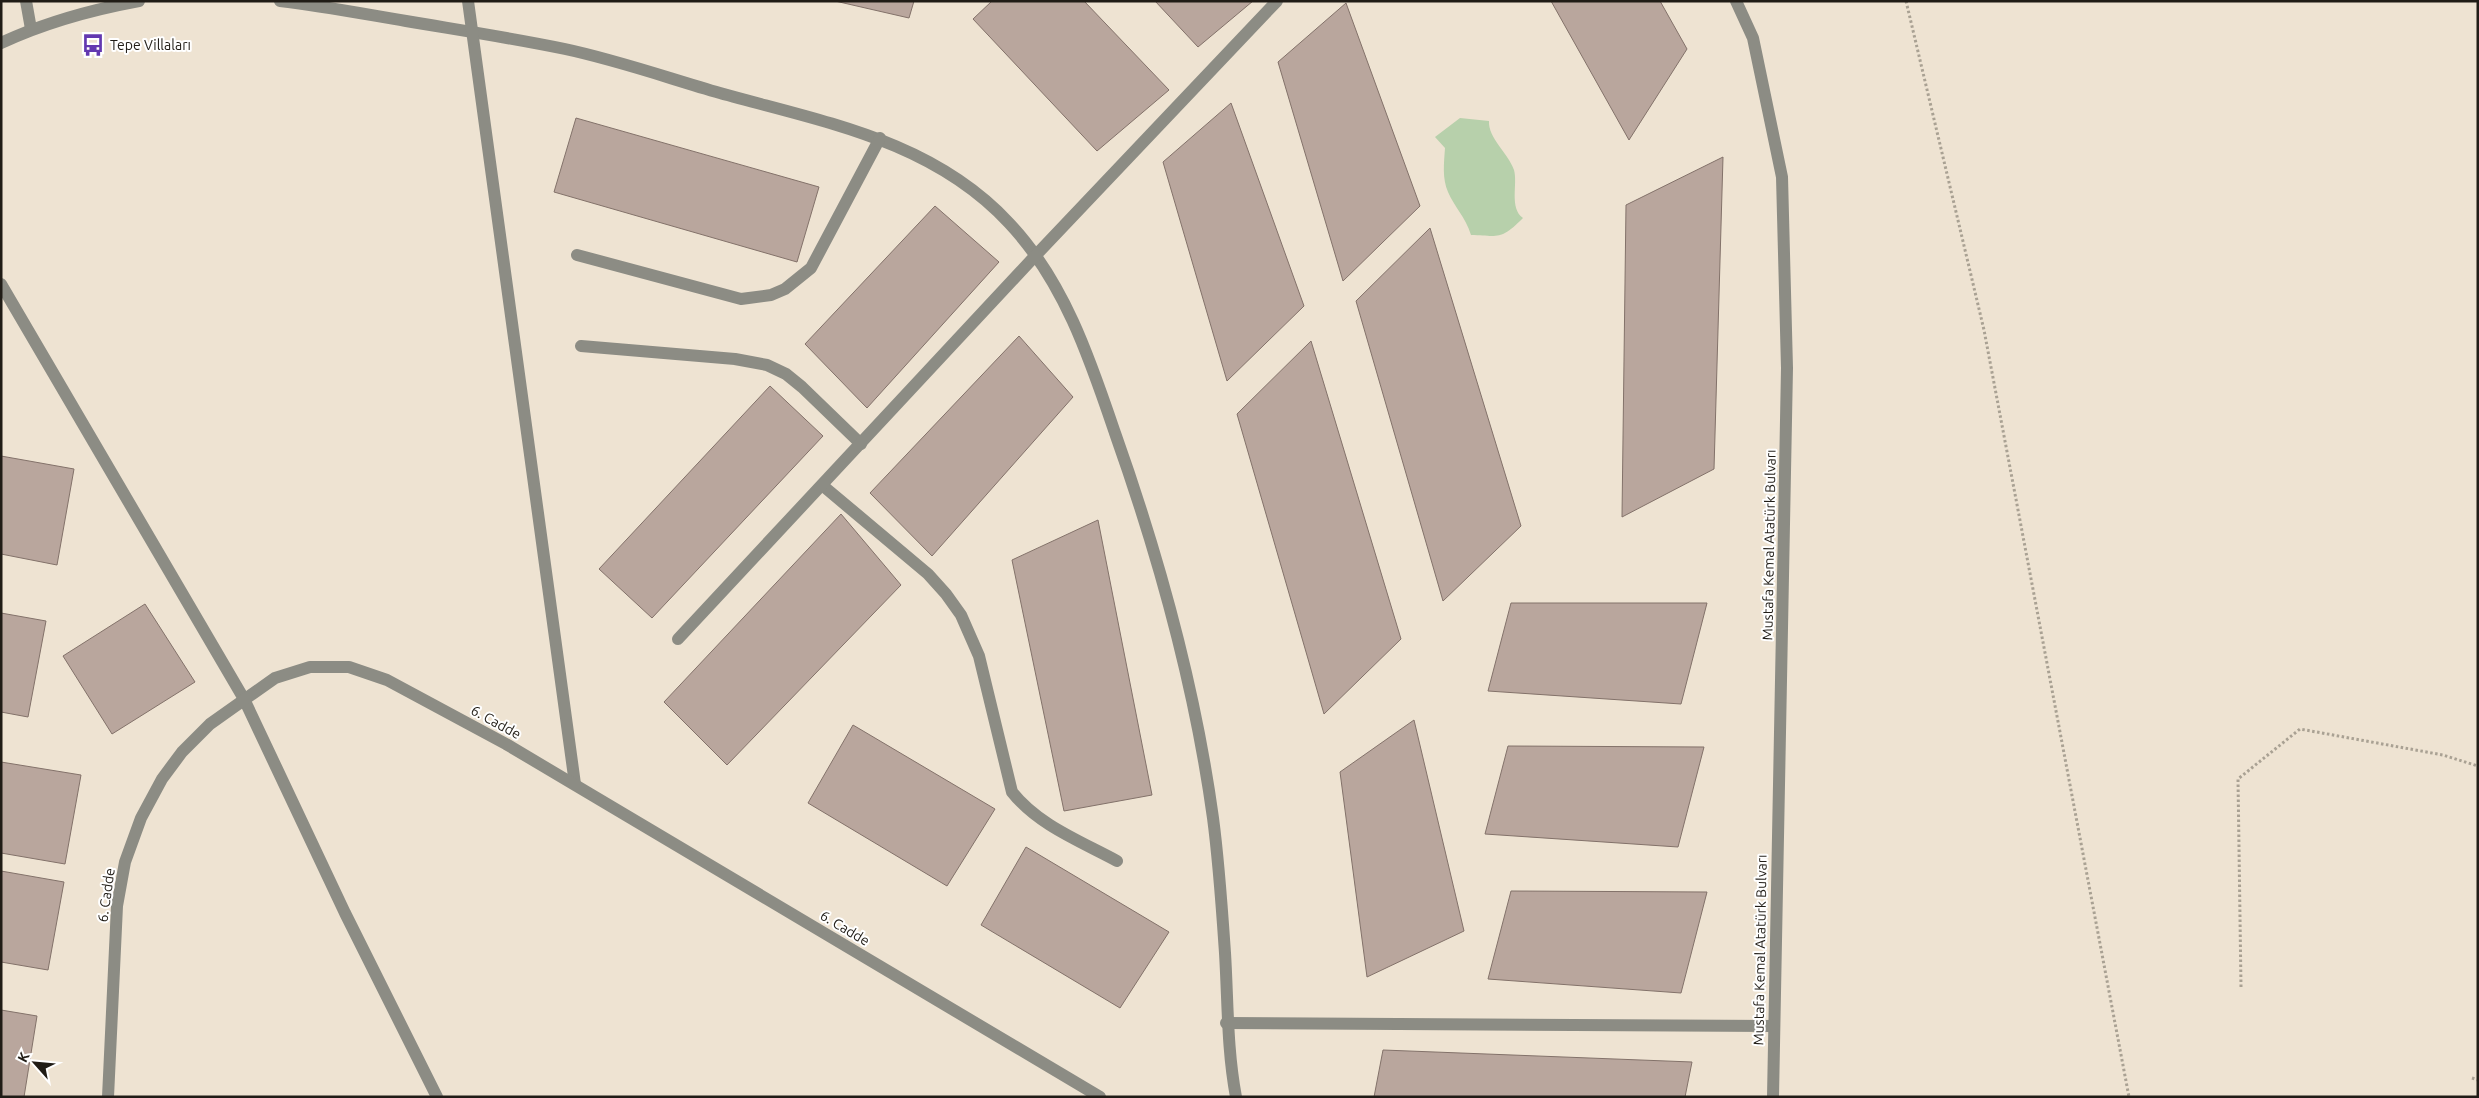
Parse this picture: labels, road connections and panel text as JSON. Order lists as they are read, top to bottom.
{
  "streets": {
    "street": ["Mustafa Kemal Atatürk Bulvarı", "6. Cadde"]
  },
  "places": {
    "bus stop": ["Tepe Villaları"]
  },
  "north": "top left"
}
